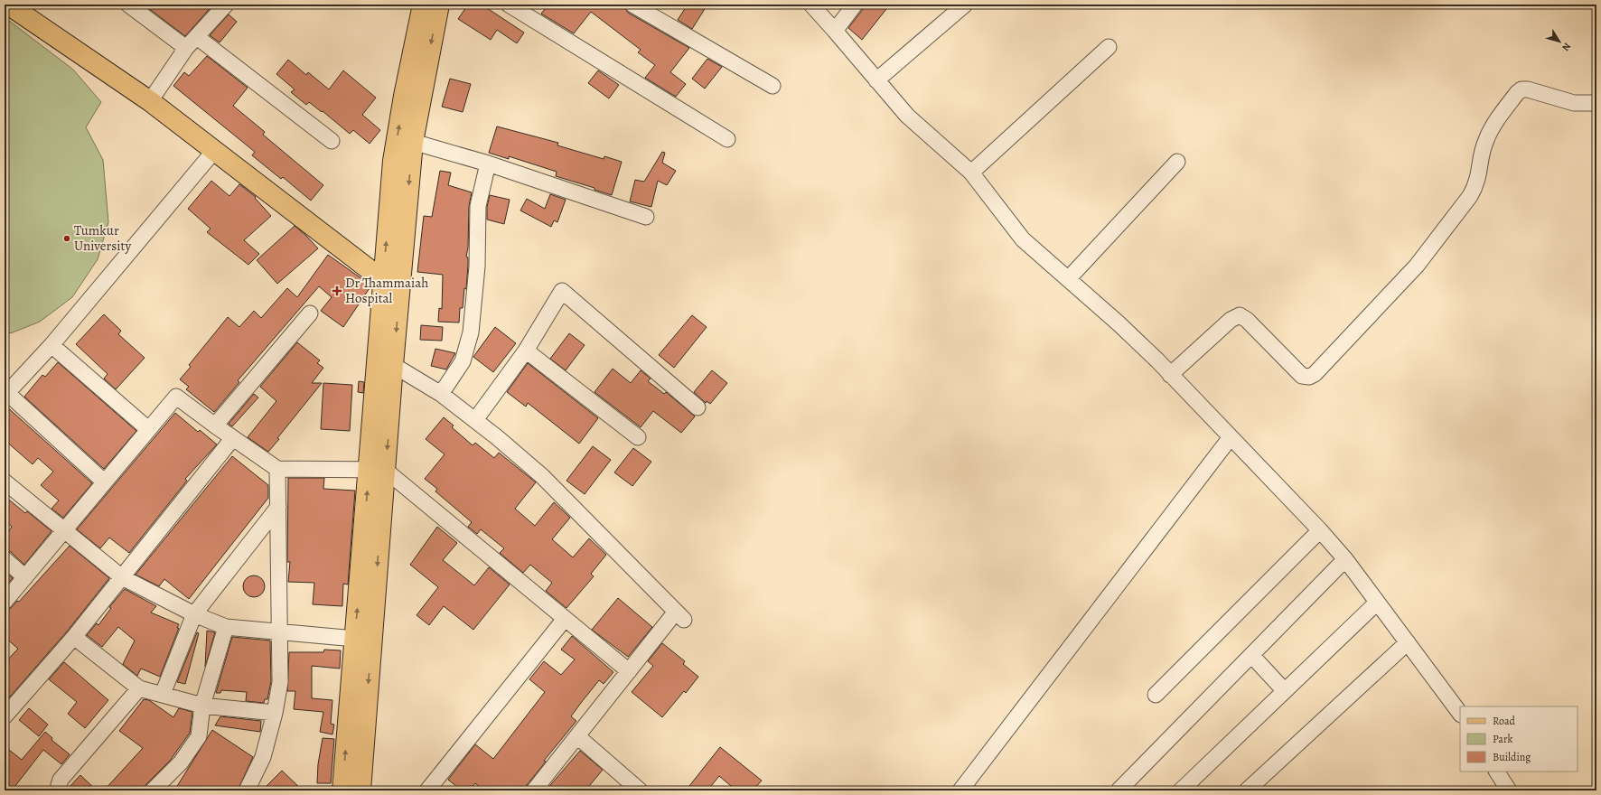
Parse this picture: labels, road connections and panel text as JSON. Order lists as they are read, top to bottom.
{
  "places": {
    "other": ["Tumkur University"],
    "health": ["Dr Thammaiah Hospital"]
  },
  "legend": ["Road", "Park", "Building"],
  "north": "bottom right"
}
